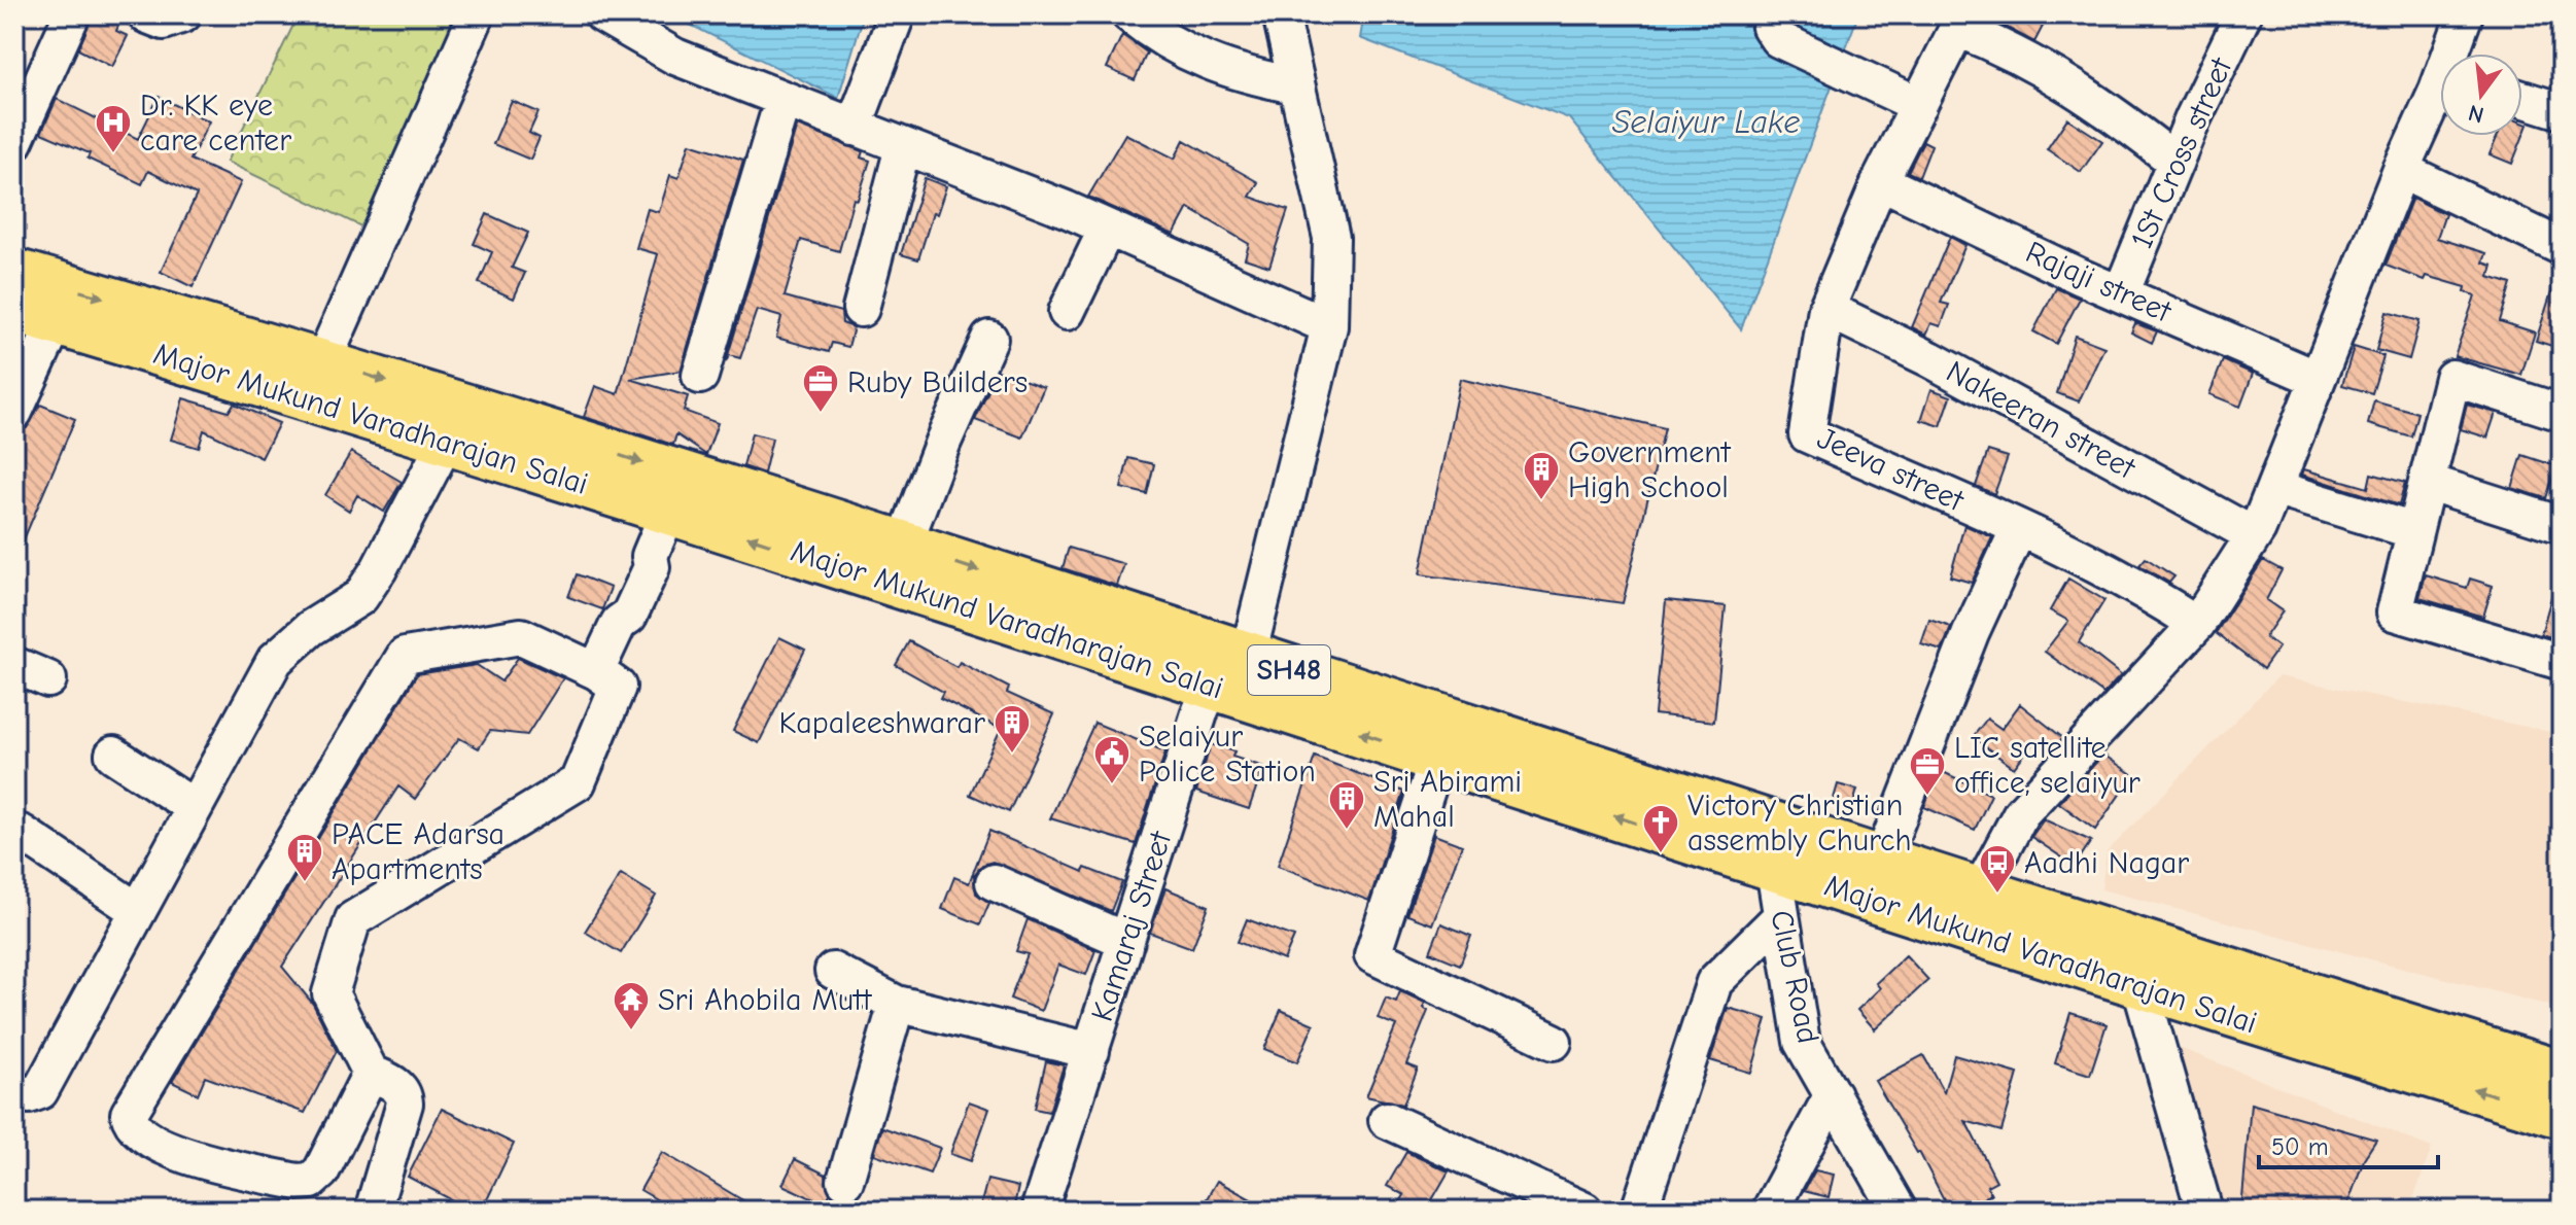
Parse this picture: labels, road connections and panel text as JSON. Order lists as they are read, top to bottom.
{
  "streets": {
    "main road": ["Major Mukund Varadharajan Salai", "SH48"],
    "street": [
      "1St Cross street",
      "Rajaji street",
      "Nakeeran street",
      "Jeeva street",
      "Kamaraj Street",
      "Club Road"
    ]
  },
  "crossings": [
    ["1St Cross street", "Rajaji street"],
    ["Rajaji street", "Jeeva street"],
    ["Major Mukund Varadharajan Salai", "Kamaraj Street"],
    ["Major Mukund Varadharajan Salai", "Club Road"],
    ["Nakeeran street", "Jeeva street"]
  ],
  "water": ["Selaiyur Lake"],
  "places": {
    "hospital": ["Dr. KK eye care center"],
    "office": ["Ruby Builders", "LIC satellite office, selaiyur"],
    "building": [
      "Government High School",
      "Kapaleeshwarar",
      "Sri Abirami Mahal",
      "PACE Adarsa Apartments"
    ],
    "public building": ["Selaiyur Police Station"],
    "church": ["Victory Christian assembly Church"],
    "bus stop": ["Aadhi Nagar"],
    "temple": ["Sri Ahobila Mutt"]
  },
  "scale_bar": "50 m",
  "north": "bottom"
}
